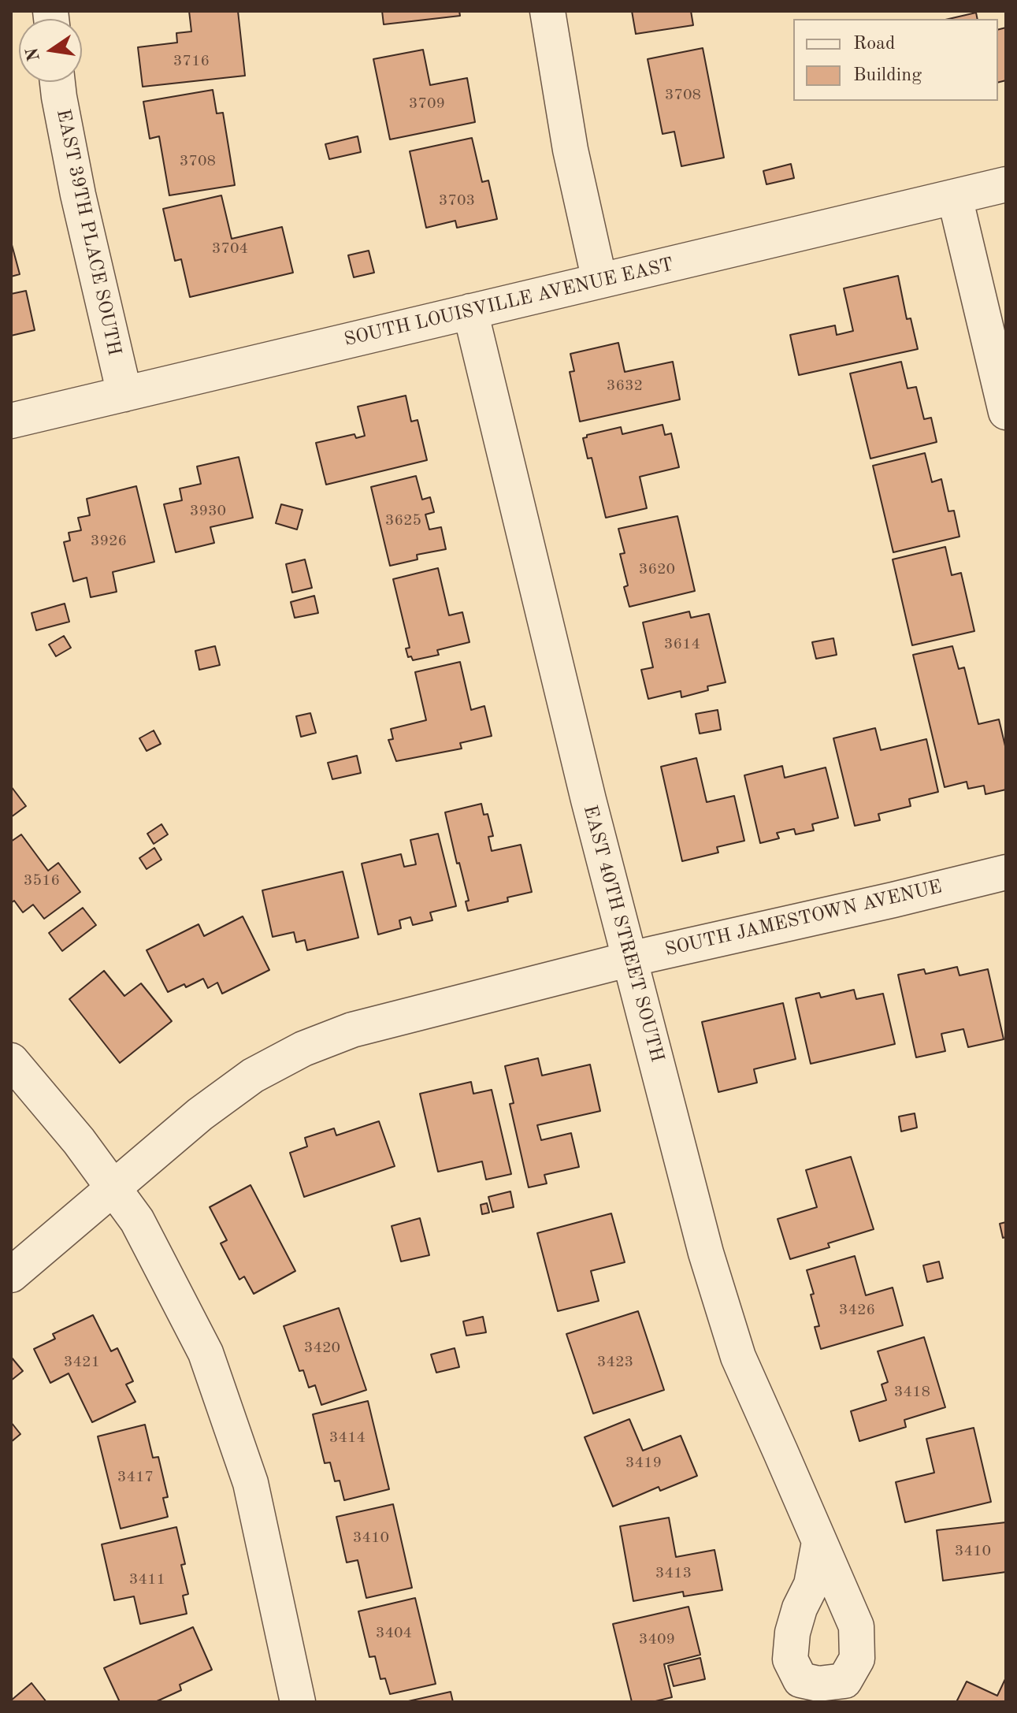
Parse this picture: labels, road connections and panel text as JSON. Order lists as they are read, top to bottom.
{
  "streets": {
    "street": [
      "EAST 39TH PLACE SOUTH",
      "SOUTH LOUISVILLE AVENUE EAST",
      "SOUTH JAMESTOWN AVENUE",
      "EAST 40TH STREET SOUTH"
    ]
  },
  "crossings": [
    ["EAST 39TH PLACE SOUTH", "SOUTH LOUISVILLE AVENUE EAST"],
    ["SOUTH LOUISVILLE AVENUE EAST", "EAST 40TH STREET SOUTH"],
    ["SOUTH JAMESTOWN AVENUE", "EAST 40TH STREET SOUTH"]
  ],
  "house_numbers": [
    "3716",
    "3708",
    "3709",
    "3708",
    "3703",
    "3704",
    "3632",
    "3930",
    "3625",
    "3926",
    "3620",
    "3614",
    "3516",
    "3426",
    "3420",
    "3421",
    "3423",
    "3418",
    "3414",
    "3419",
    "3417",
    "3410",
    "3410",
    "3413",
    "3411",
    "3404",
    "3409"
  ],
  "legend": ["Road", "Building"],
  "north": "left"
}
